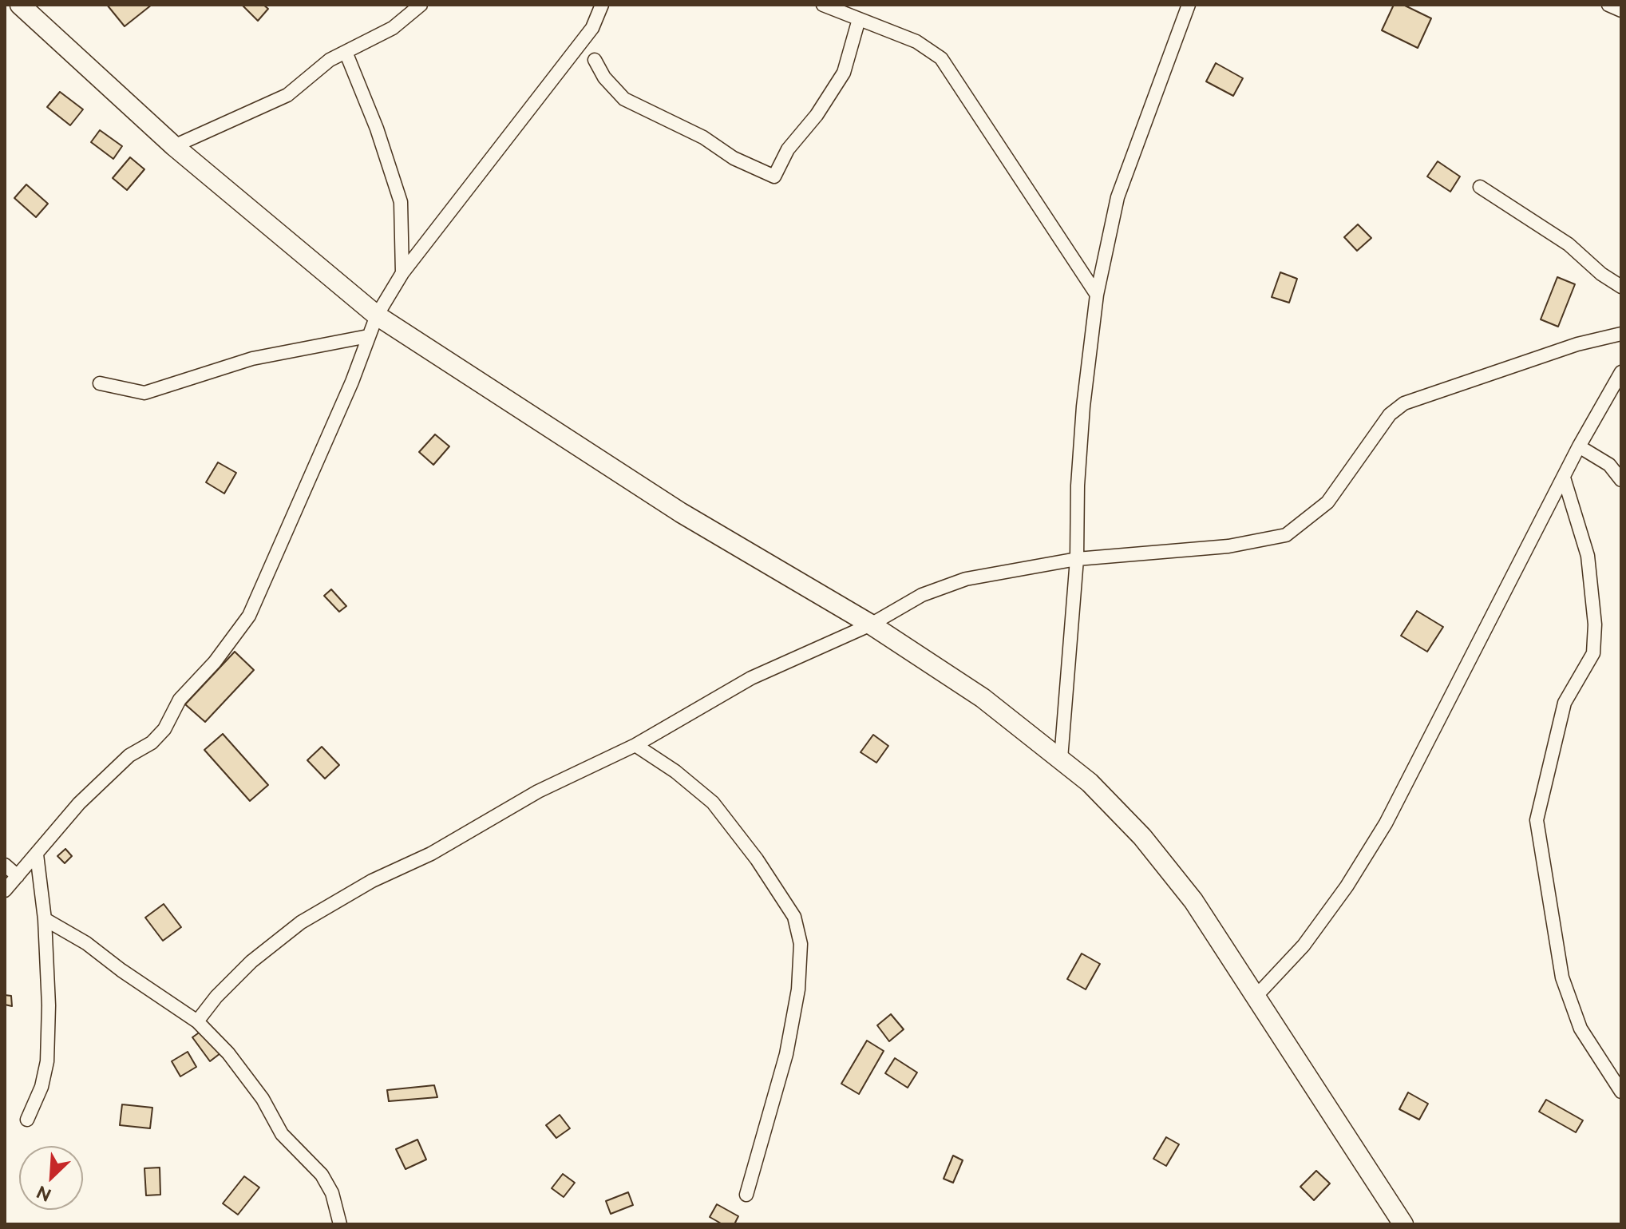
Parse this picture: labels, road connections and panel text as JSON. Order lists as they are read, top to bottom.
{
  "north": "bottom left"
}
